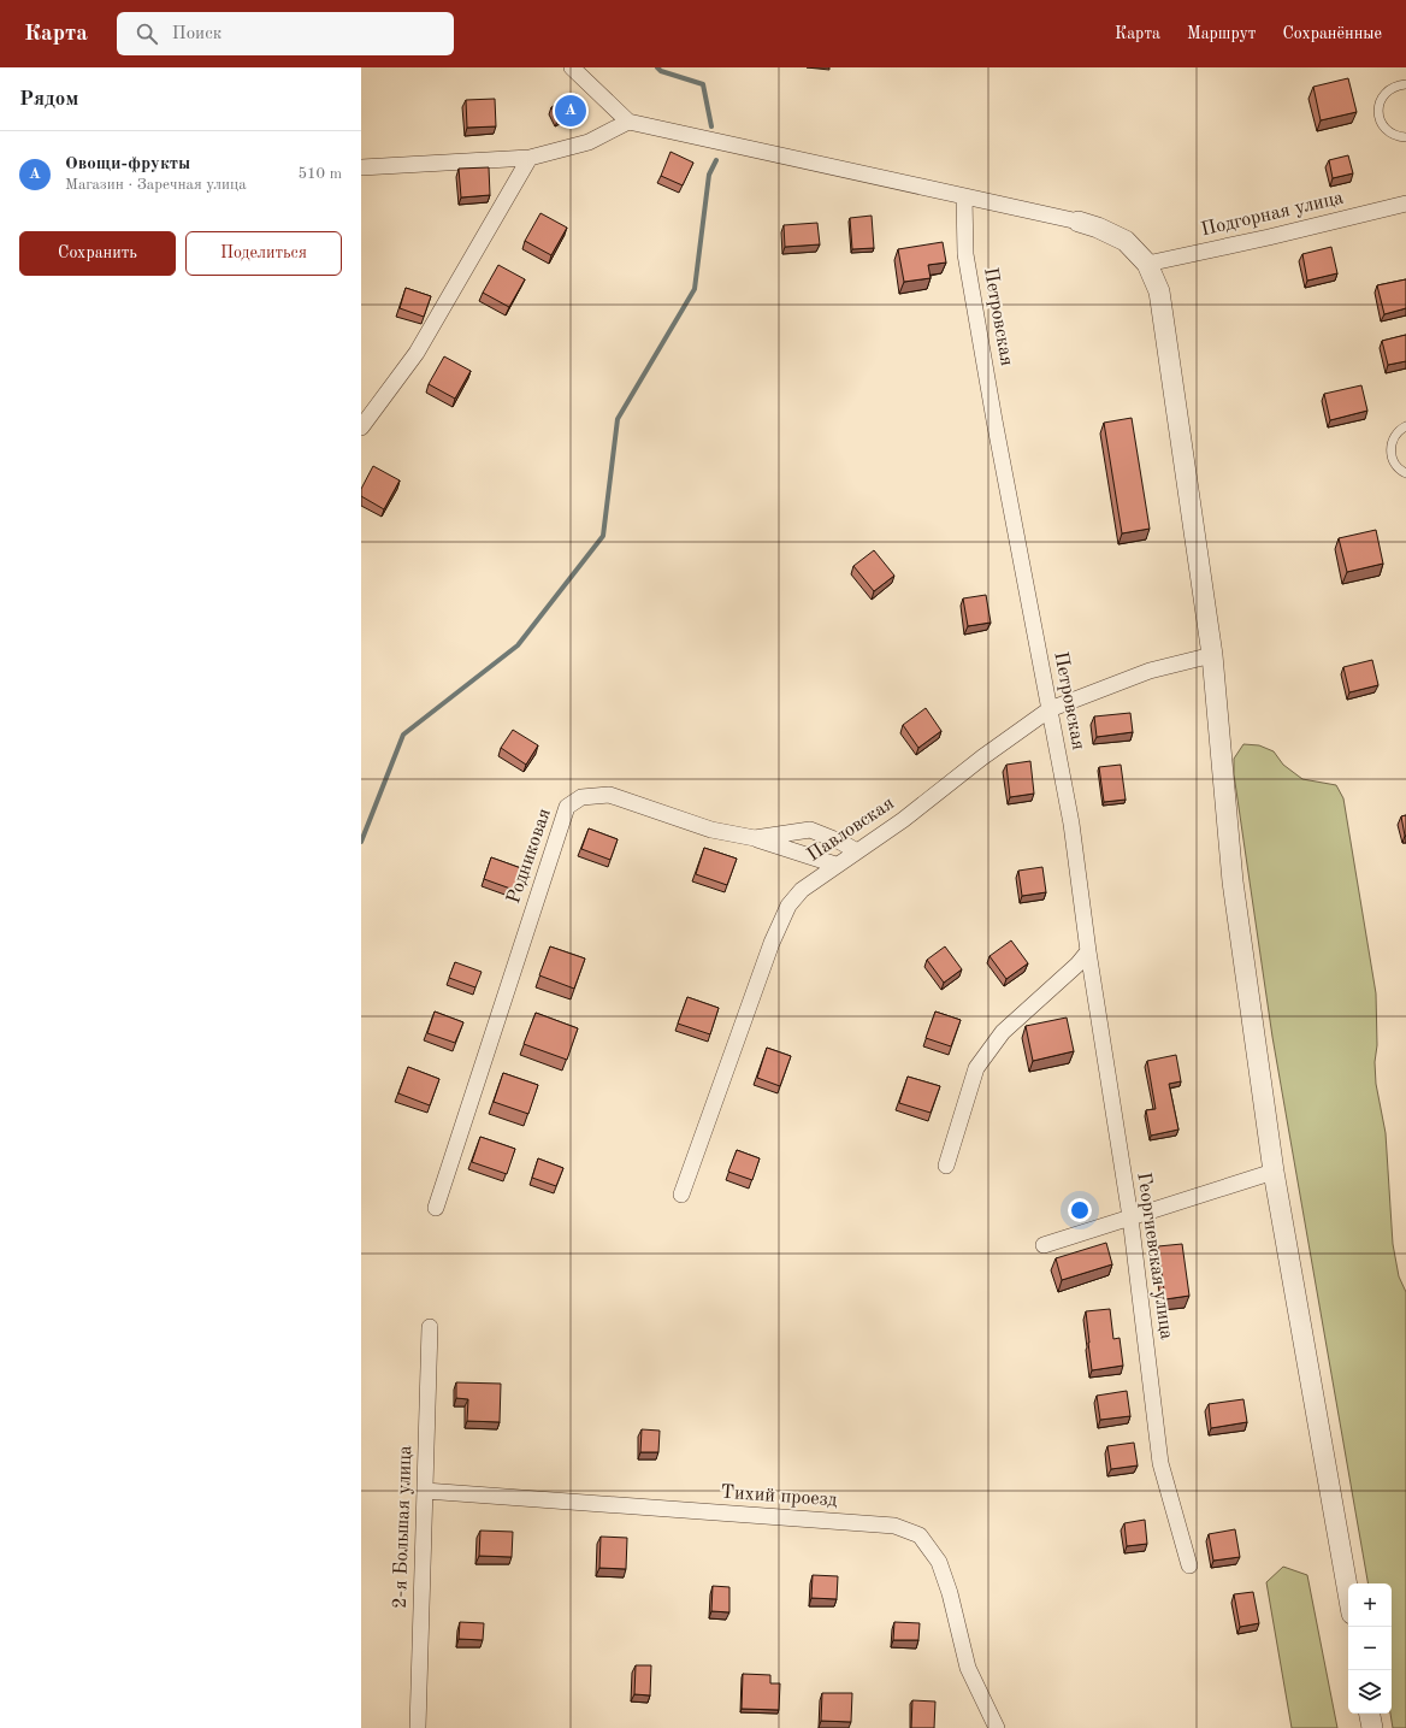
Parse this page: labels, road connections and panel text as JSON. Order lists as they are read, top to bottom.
{
  "streets": {
    "street": [
      "Подгорная улица",
      "Петровская",
      "Павловская",
      "Родниковая",
      "Георгиевская улица",
      "Тихий проезд",
      "2-я Большая улица"
    ]
  },
  "crossings": [
    ["Петровская", "Павловская"],
    ["Петровская", "Георгиевская улица"],
    ["Павловская", "Родниковая"],
    ["Тихий проезд", "2-я Большая улица"]
  ],
  "page": {
    "header": "Карта",
    "search": "Поиск",
    "nav": ["Карта", "Маршрут", "Сохранённые"],
    "heading": "Рядом",
    "pins": "A",
    "list": [
      {
        "mark": "A",
        "name": "Овощи-фрукты",
        "note": "Магазин · Заречная улица",
        "value": "510 m"
      }
    ],
    "buttons": ["Сохранить", "Поделиться"],
    "map_buttons": ["+", "−"]
  }
}
